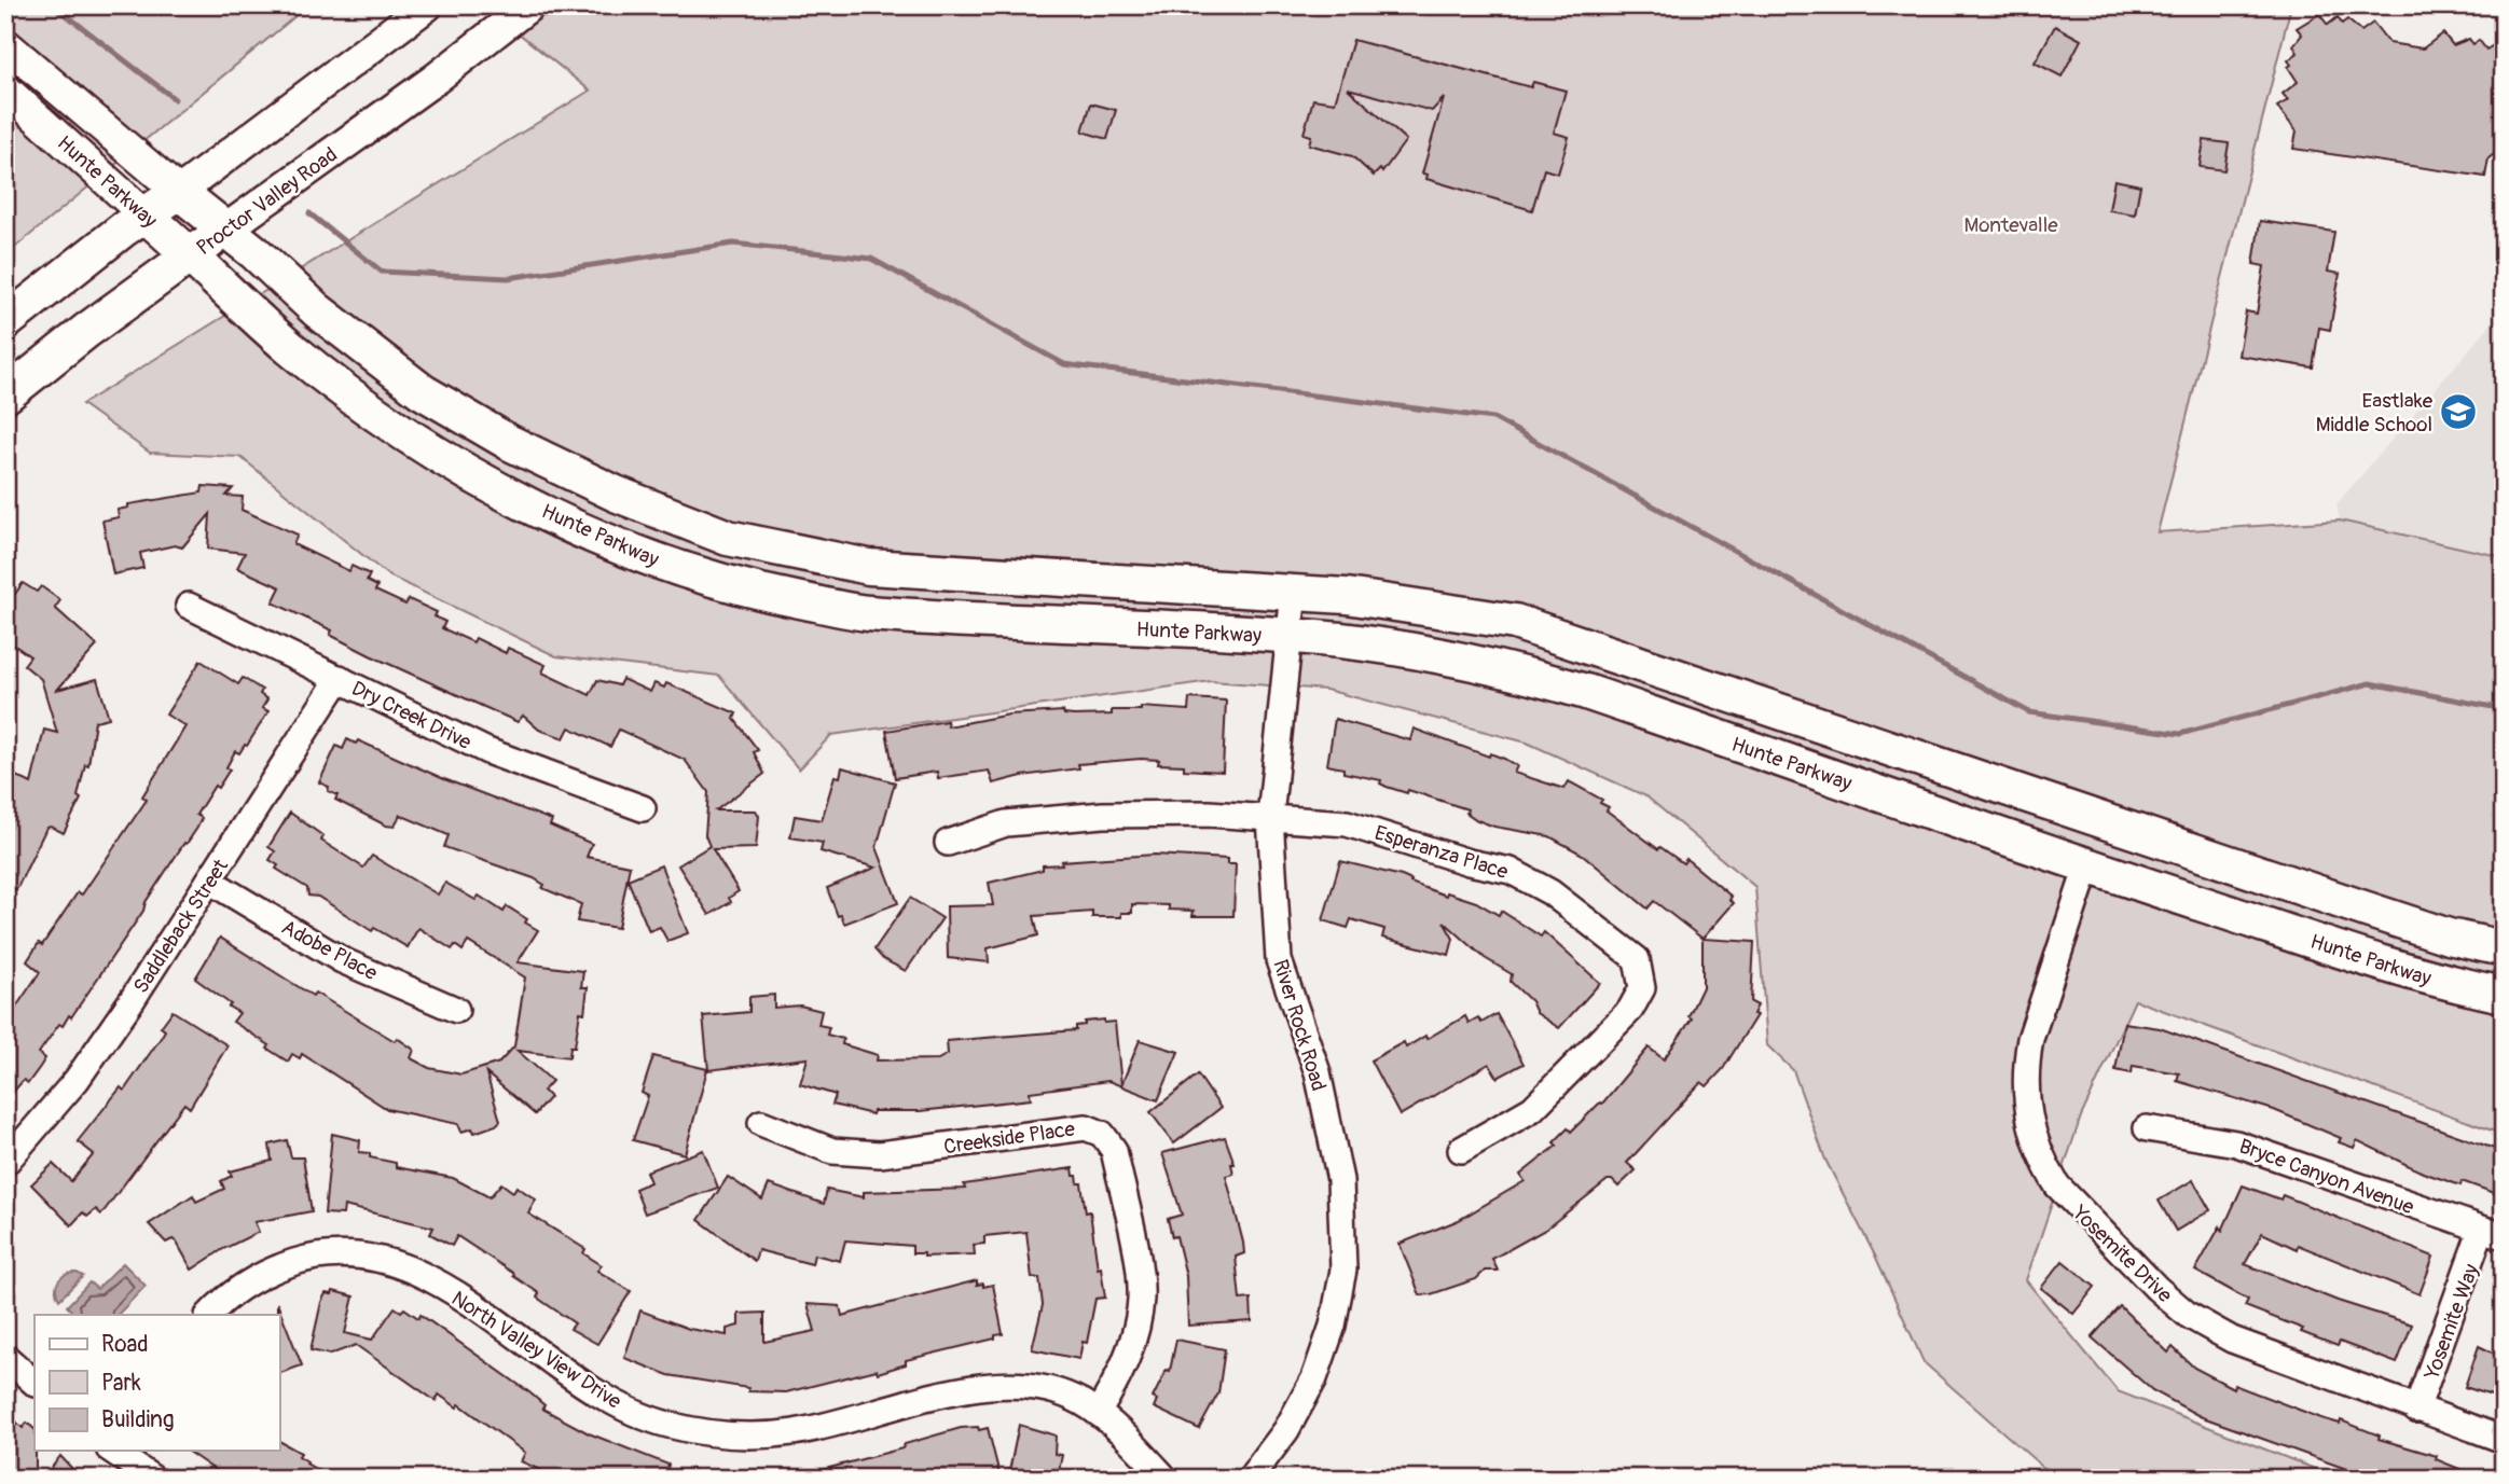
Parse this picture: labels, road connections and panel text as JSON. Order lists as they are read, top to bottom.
{
  "streets": {
    "main road": ["Hunte Parkway", "Proctor Valley Road"],
    "street": [
      "Dry Creek Drive",
      "Esperanza Place",
      "Saddleback Street",
      "Adobe Place",
      "River Rock Road",
      "Creekside Place",
      "Bryce Canyon Avenue",
      "Yosemite Drive",
      "Yosemite Way",
      "North Valley View Drive"
    ]
  },
  "crossings": [
    ["Hunte Parkway", "Proctor Valley Road"],
    ["Hunte Parkway", "River Rock Road"],
    ["Hunte Parkway", "Yosemite Drive"],
    ["Dry Creek Drive", "Saddleback Street"],
    ["Esperanza Place", "River Rock Road"],
    ["Saddleback Street", "Adobe Place"],
    ["Creekside Place", "North Valley View Drive"],
    ["Bryce Canyon Avenue", "Yosemite Way"],
    ["Yosemite Drive", "Yosemite Way"]
  ],
  "parks": ["Montevalle"],
  "places": {
    "school or university": ["Eastlake Middle School"]
  },
  "legend": ["Road", "Park", "Building"]
}
